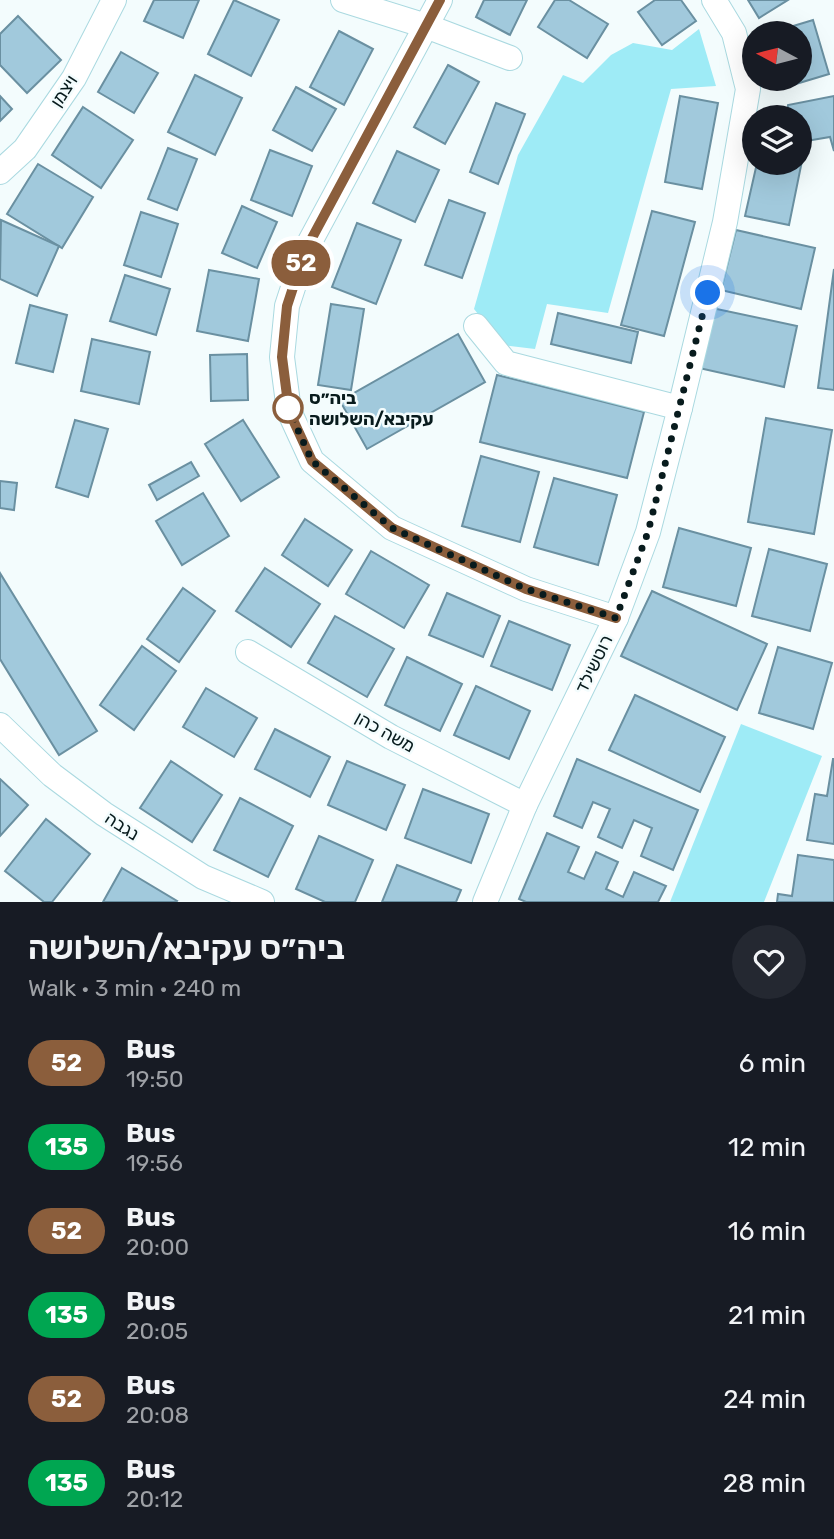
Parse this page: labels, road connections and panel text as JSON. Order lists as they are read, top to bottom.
{
  "streets": {
    "street": [
      "ויצמן",
      "רוטשילד",
      "משה כהן",
      "נגבה"
    ]
  },
  "crossings": [
    ["רוטשילד", "משה כהן"]
  ],
  "places": ["ביה״ס עקיבא/השלושה"],
  "lines": ["bus line 52"],
  "north": "left",
  "page": {
    "on_map": "52",
    "heading": ["ביה״ס עקיבא/השלושה", "Walk · 3 min · 240 m"],
    "list": [
      {
        "mark": "52",
        "name": "Bus",
        "note": "19:50",
        "value": "6 min"
      },
      {
        "mark": "135",
        "name": "Bus",
        "note": "19:56",
        "value": "12 min"
      },
      {
        "mark": "52",
        "name": "Bus",
        "note": "20:00",
        "value": "16 min"
      },
      {
        "mark": "135",
        "name": "Bus",
        "note": "20:05",
        "value": "21 min"
      },
      {
        "mark": "52",
        "name": "Bus",
        "note": "20:08",
        "value": "24 min"
      },
      {
        "mark": "135",
        "name": "Bus",
        "note": "20:12",
        "value": "28 min"
      }
    ]
  }
}
